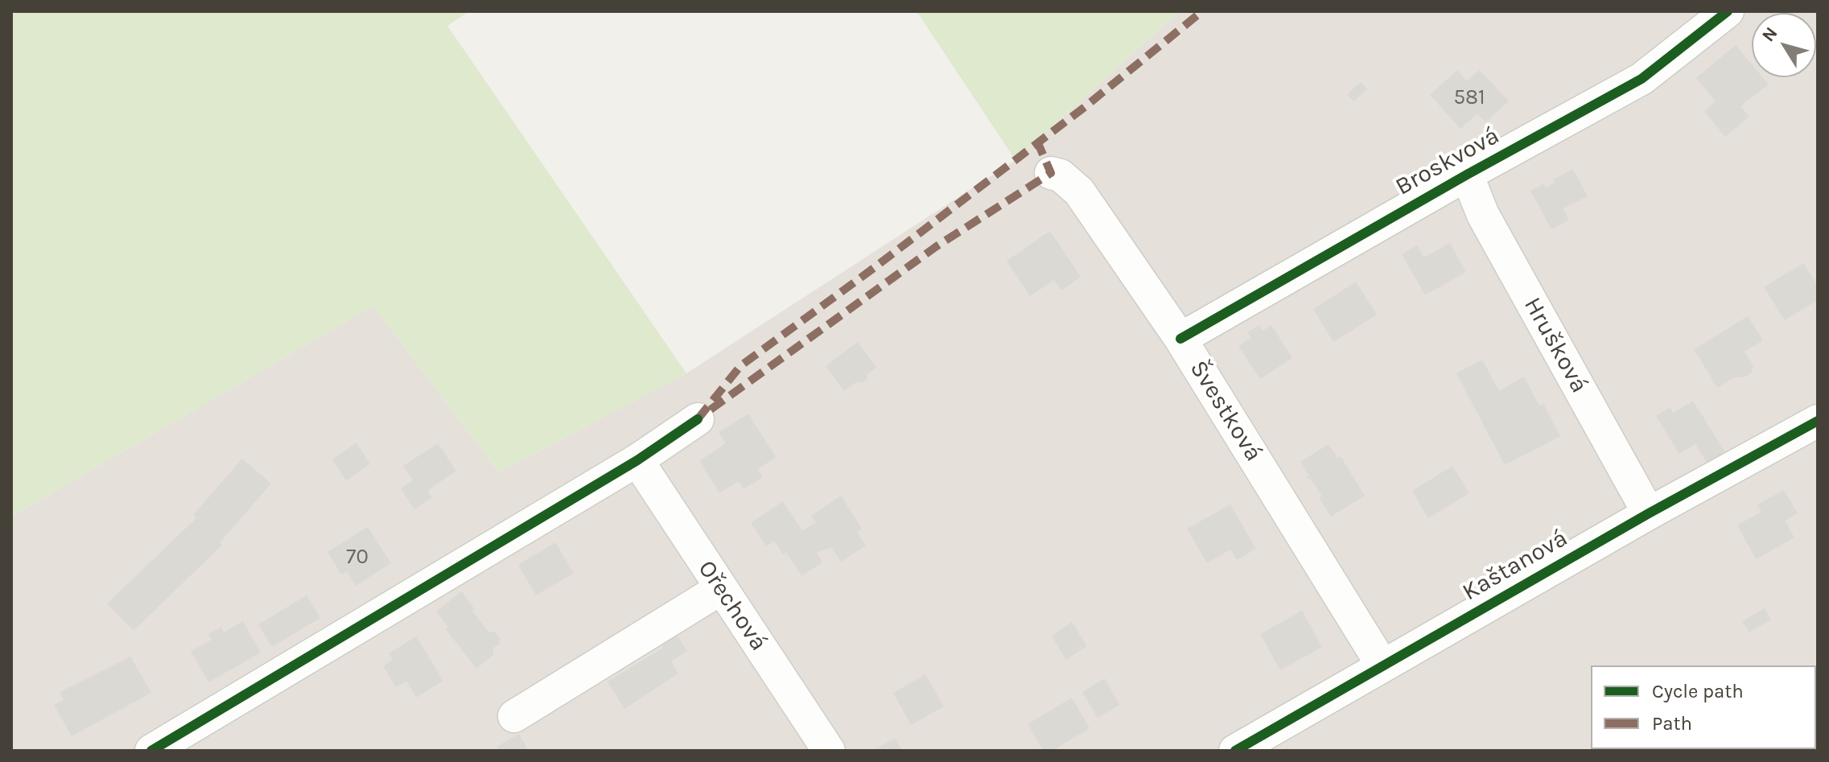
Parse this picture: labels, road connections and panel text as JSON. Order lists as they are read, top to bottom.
{
  "streets": {
    "street": [
      "Broskvová",
      "Hrušková",
      "Švestková",
      "Kaštanová",
      "Ořechová"
    ]
  },
  "crossings": [
    ["Broskvová", "Hrušková"],
    ["Broskvová", "Švestková"],
    ["Hrušková", "Kaštanová"],
    ["Švestková", "Kaštanová"]
  ],
  "house_numbers": ["581", "70"],
  "legend": ["Cycle path", "Path"],
  "north": "top left"
}
